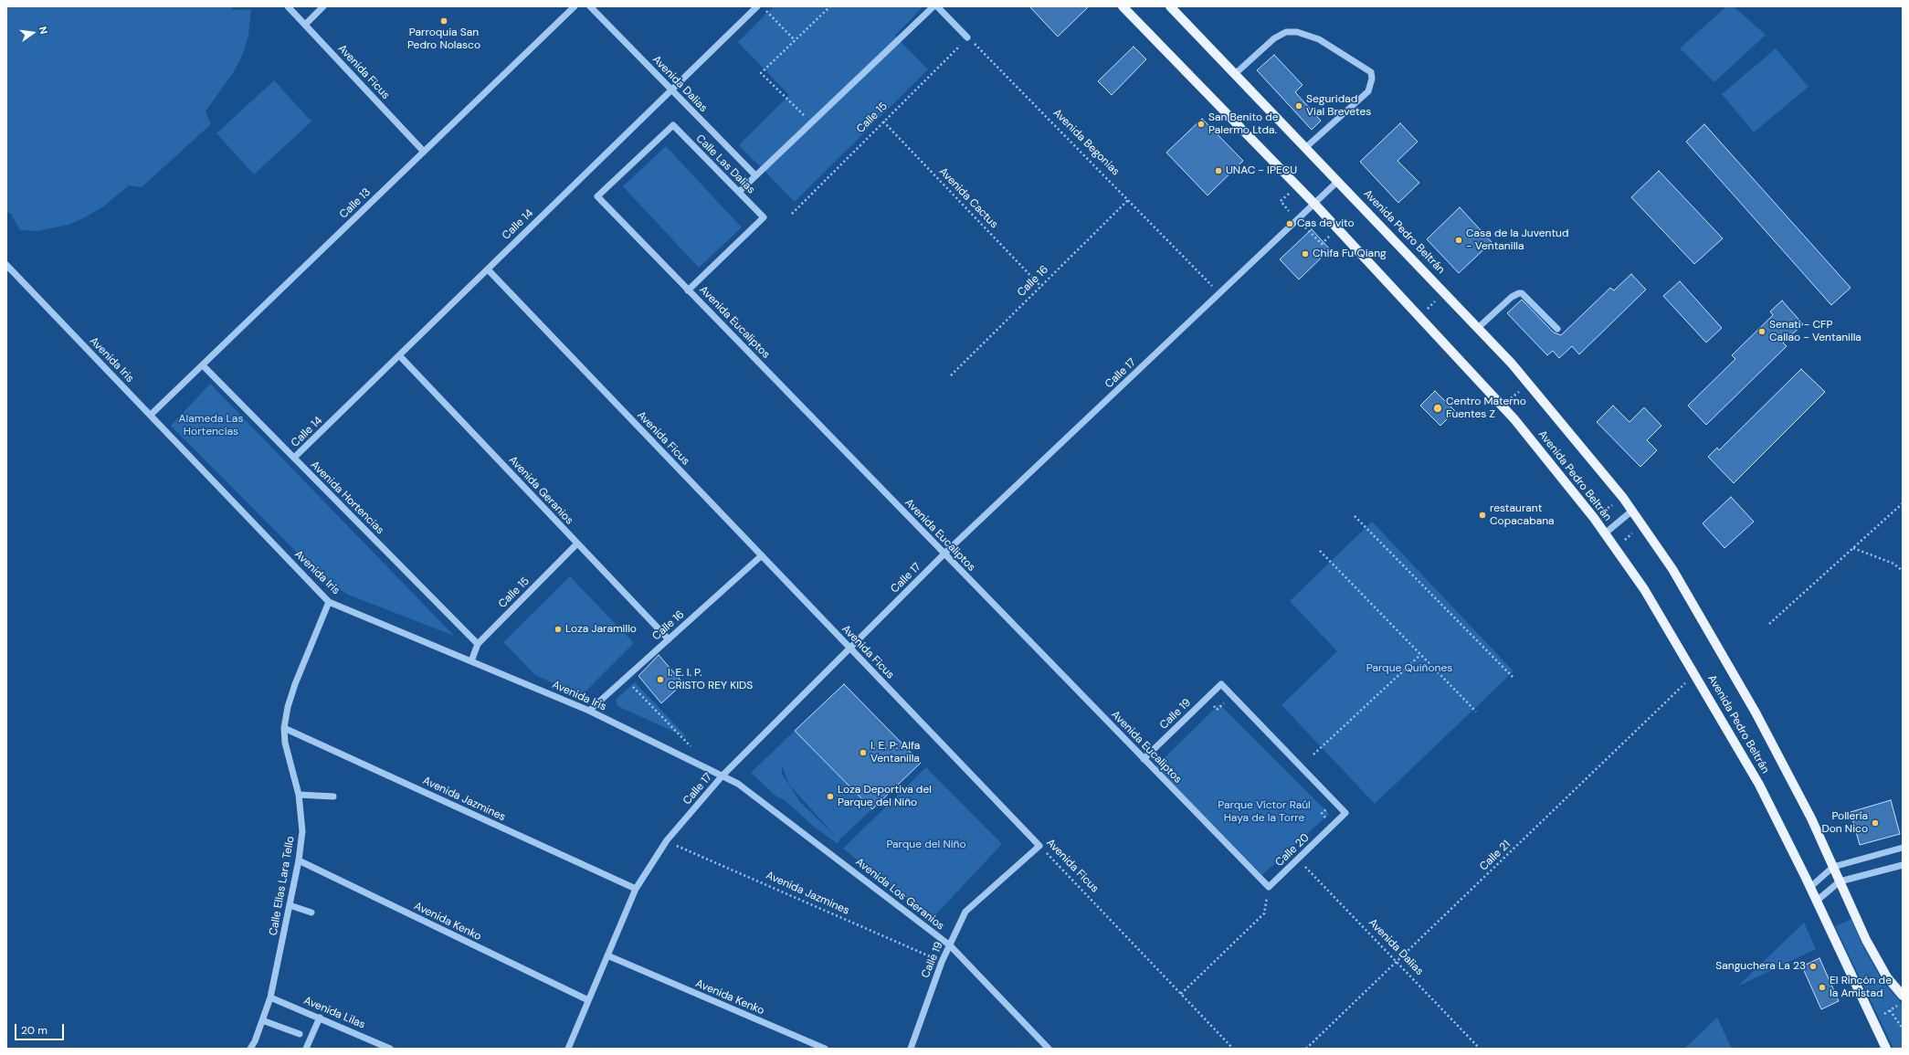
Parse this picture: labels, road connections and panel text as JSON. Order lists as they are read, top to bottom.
{
  "streets": {
    "main road": ["Avenida Pedro Beltrán"],
    "street": [
      "Avenida Ficus",
      "Avenida Dalias",
      "Calle 15",
      "Calle Las Dalias",
      "Calle 13",
      "Calle 14",
      "Calle 16",
      "Avenida Eucaliptos",
      "Avenida Iris",
      "Calle 17",
      "Avenida Geranios",
      "Avenida Hortencias",
      "Calle 19",
      "Avenida Jazmines",
      "Calle 20",
      "Calle Ellas Lara Tello",
      "Avenida Los Geranios",
      "Avenida Kenko",
      "Avenida Lilas"
    ],
    "path": ["Avenida Begonias", "Avenida Cactus", "Calle 21"]
  },
  "crossings": [
    ["Avenida Ficus", "Calle 13"],
    ["Avenida Ficus", "Calle 14"],
    ["Avenida Ficus", "Calle 16"],
    ["Avenida Ficus", "Calle 17"],
    ["Avenida Ficus", "Calle 19"],
    ["Avenida Dalias", "Calle 14"],
    ["Avenida Dalias", "Calle 20"],
    ["Avenida Dalias", "Calle 21"],
    ["Calle 15", "Avenida Begonias"],
    ["Calle 15", "Avenida Cactus"],
    ["Calle 15", "Avenida Iris"],
    ["Calle 15", "Avenida Geranios"],
    ["Calle 15", "Avenida Hortencias"],
    ["Avenida Begonias", "Calle 16"],
    ["Avenida Begonias", "Calle 17"],
    ["Calle Las Dalias", "Avenida Eucaliptos"],
    ["Avenida Cactus", "Calle 16"],
    ["Calle 13", "Avenida Iris"],
    ["Calle 13", "Avenida Hortencias"],
    ["Calle 14", "Avenida Geranios"],
    ["Calle 14", "Avenida Hortencias"],
    ["Avenida Pedro Beltrán", "Calle 17"],
    ["Avenida Pedro Beltrán", "Calle 21"],
    ["Calle 16", "Avenida Iris"],
    ["Calle 16", "Avenida Geranios"],
    ["Avenida Eucaliptos", "Calle 17"],
    ["Avenida Eucaliptos", "Calle 19"],
    ["Avenida Eucaliptos", "Calle 20"],
    ["Avenida Iris", "Calle 17"],
    ["Avenida Iris", "Calle Ellas Lara Tello"],
    ["Avenida Iris", "Avenida Los Geranios"],
    ["Calle 17", "Avenida Jazmines"],
    ["Calle 17", "Avenida Los Geranios"],
    ["Calle 17", "Avenida Kenko"],
    ["Calle 19", "Avenida Jazmines"],
    ["Calle 19", "Calle 20"],
    ["Calle 19", "Avenida Los Geranios"],
    ["Avenida Jazmines", "Calle Ellas Lara Tello"],
    ["Calle Ellas Lara Tello", "Avenida Kenko"],
    ["Calle Ellas Lara Tello", "Avenida Lilas"]
  ],
  "parks": [
    "Alameda Las Hortencias",
    "Parque Quiñones",
    "Parque Víctor Raúl Haya de la Torre",
    "Parque del Niño"
  ],
  "places": [
    "Parroquia San Pedro Nolasco",
    "Seguridad Vial Brevetes",
    "San Benito de Palermo Ltda.",
    "UNAC - IPECU",
    "Cas de vito",
    "Casa de la Juventud - Ventanilla",
    "Chifa Fu Qiang",
    "Senati - CFP Callao - Ventanilla",
    "Centro Materno Fuentes Z",
    "restaurant Copacabana",
    "Loza Jaramillo",
    "I. E. I. P. CRISTO REY KIDS",
    "I. E. P: Alfa Ventanilla",
    "Loza Deportiva del Parque del Niño",
    "Pollería Don Nico",
    "Sanguchera La 23",
    "El Rincón de la Amistad"
  ],
  "scale_bar": "20 m",
  "north": "right"
}
